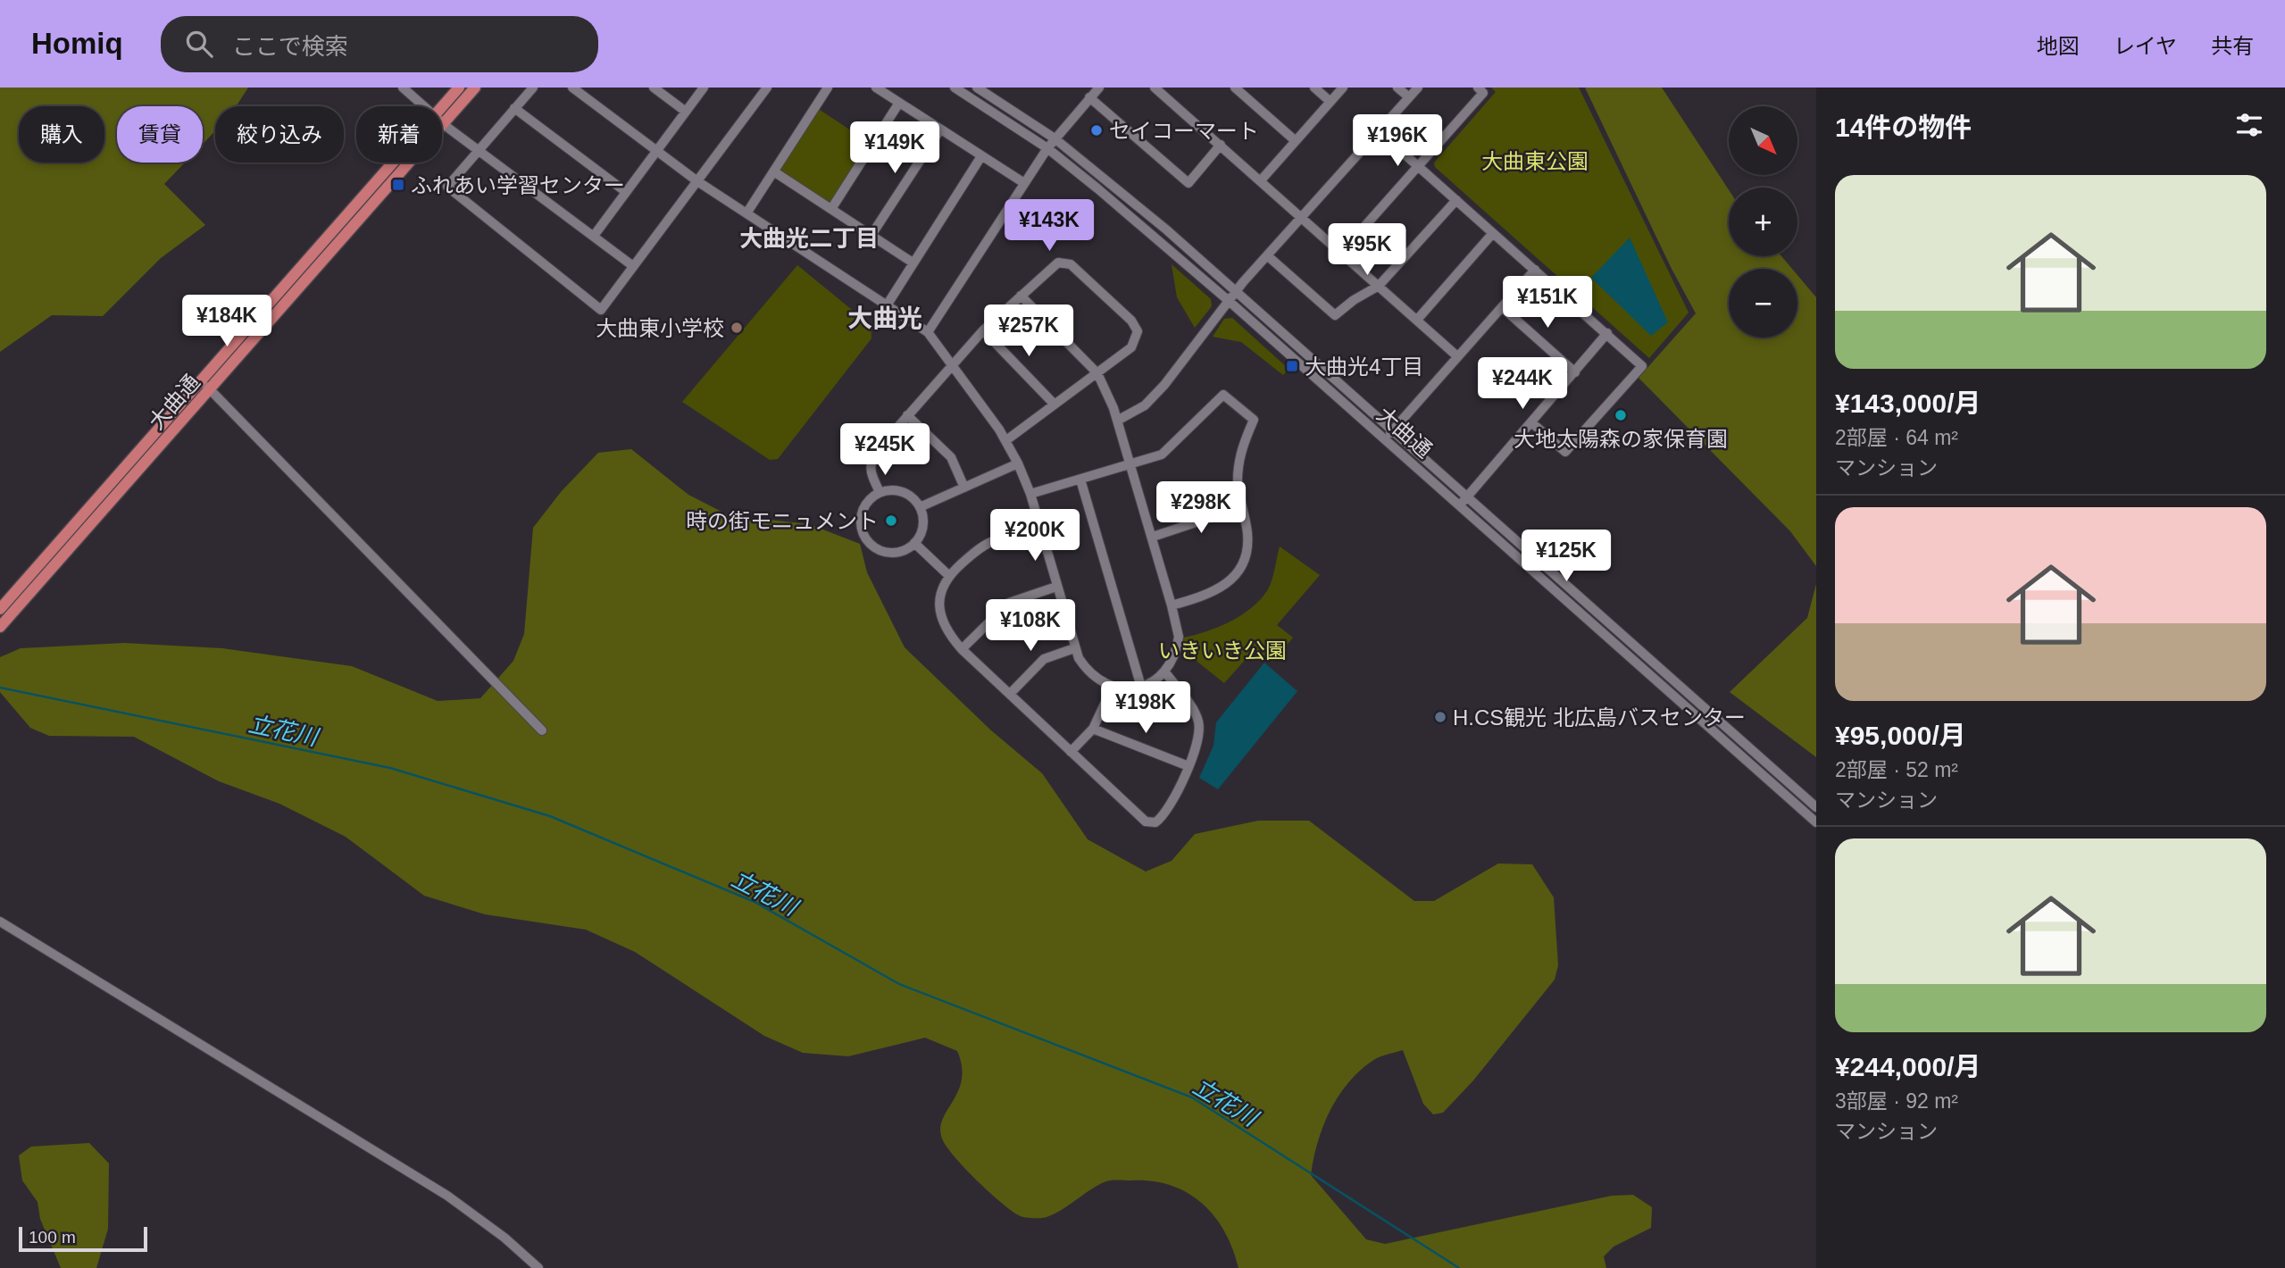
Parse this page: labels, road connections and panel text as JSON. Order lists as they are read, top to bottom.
{
  "streets": {
    "main road": ["大曲通"]
  },
  "districts": ["大曲光二丁目", "大曲光"],
  "water": ["立花川"],
  "parks": ["大曲東公園", "いきいき公園"],
  "places": {
    "other": [
      "セイコーマート",
      "大曲東小学校",
      "大地太陽森の家保育園",
      "時の街モニュメント",
      "H.CS観光 北広島バスセンター"
    ],
    "transit": ["ふれあい学習センター", "大曲光4丁目"]
  },
  "scale_bar": "100 m",
  "north": "bottom right",
  "page": {
    "header": "Homiq",
    "search": "ここで検索",
    "nav": ["地図", "レイヤ", "共有"],
    "heading": "14件の物件",
    "map_buttons": ["+", "−"],
    "chip": [
      "購入",
      "賃貸",
      "絞り込み",
      "新着"
    ],
    "price": [
      "¥196K",
      "¥149K",
      "¥143K",
      "¥95K",
      "¥151K",
      "¥184K",
      "¥257K",
      "¥244K",
      "¥245K",
      "¥298K",
      "¥200K",
      "¥125K",
      "¥108K",
      "¥198K"
    ],
    "list": [
      {
        "name": "¥143,000/月",
        "note": "2部屋 · 64 m² · マンション"
      },
      {
        "name": "¥95,000/月",
        "note": "2部屋 · 52 m² · マンション"
      },
      {
        "name": "¥244,000/月",
        "note": "3部屋 · 92 m² · マンション"
      }
    ],
    "scale": "100 m"
  }
}
